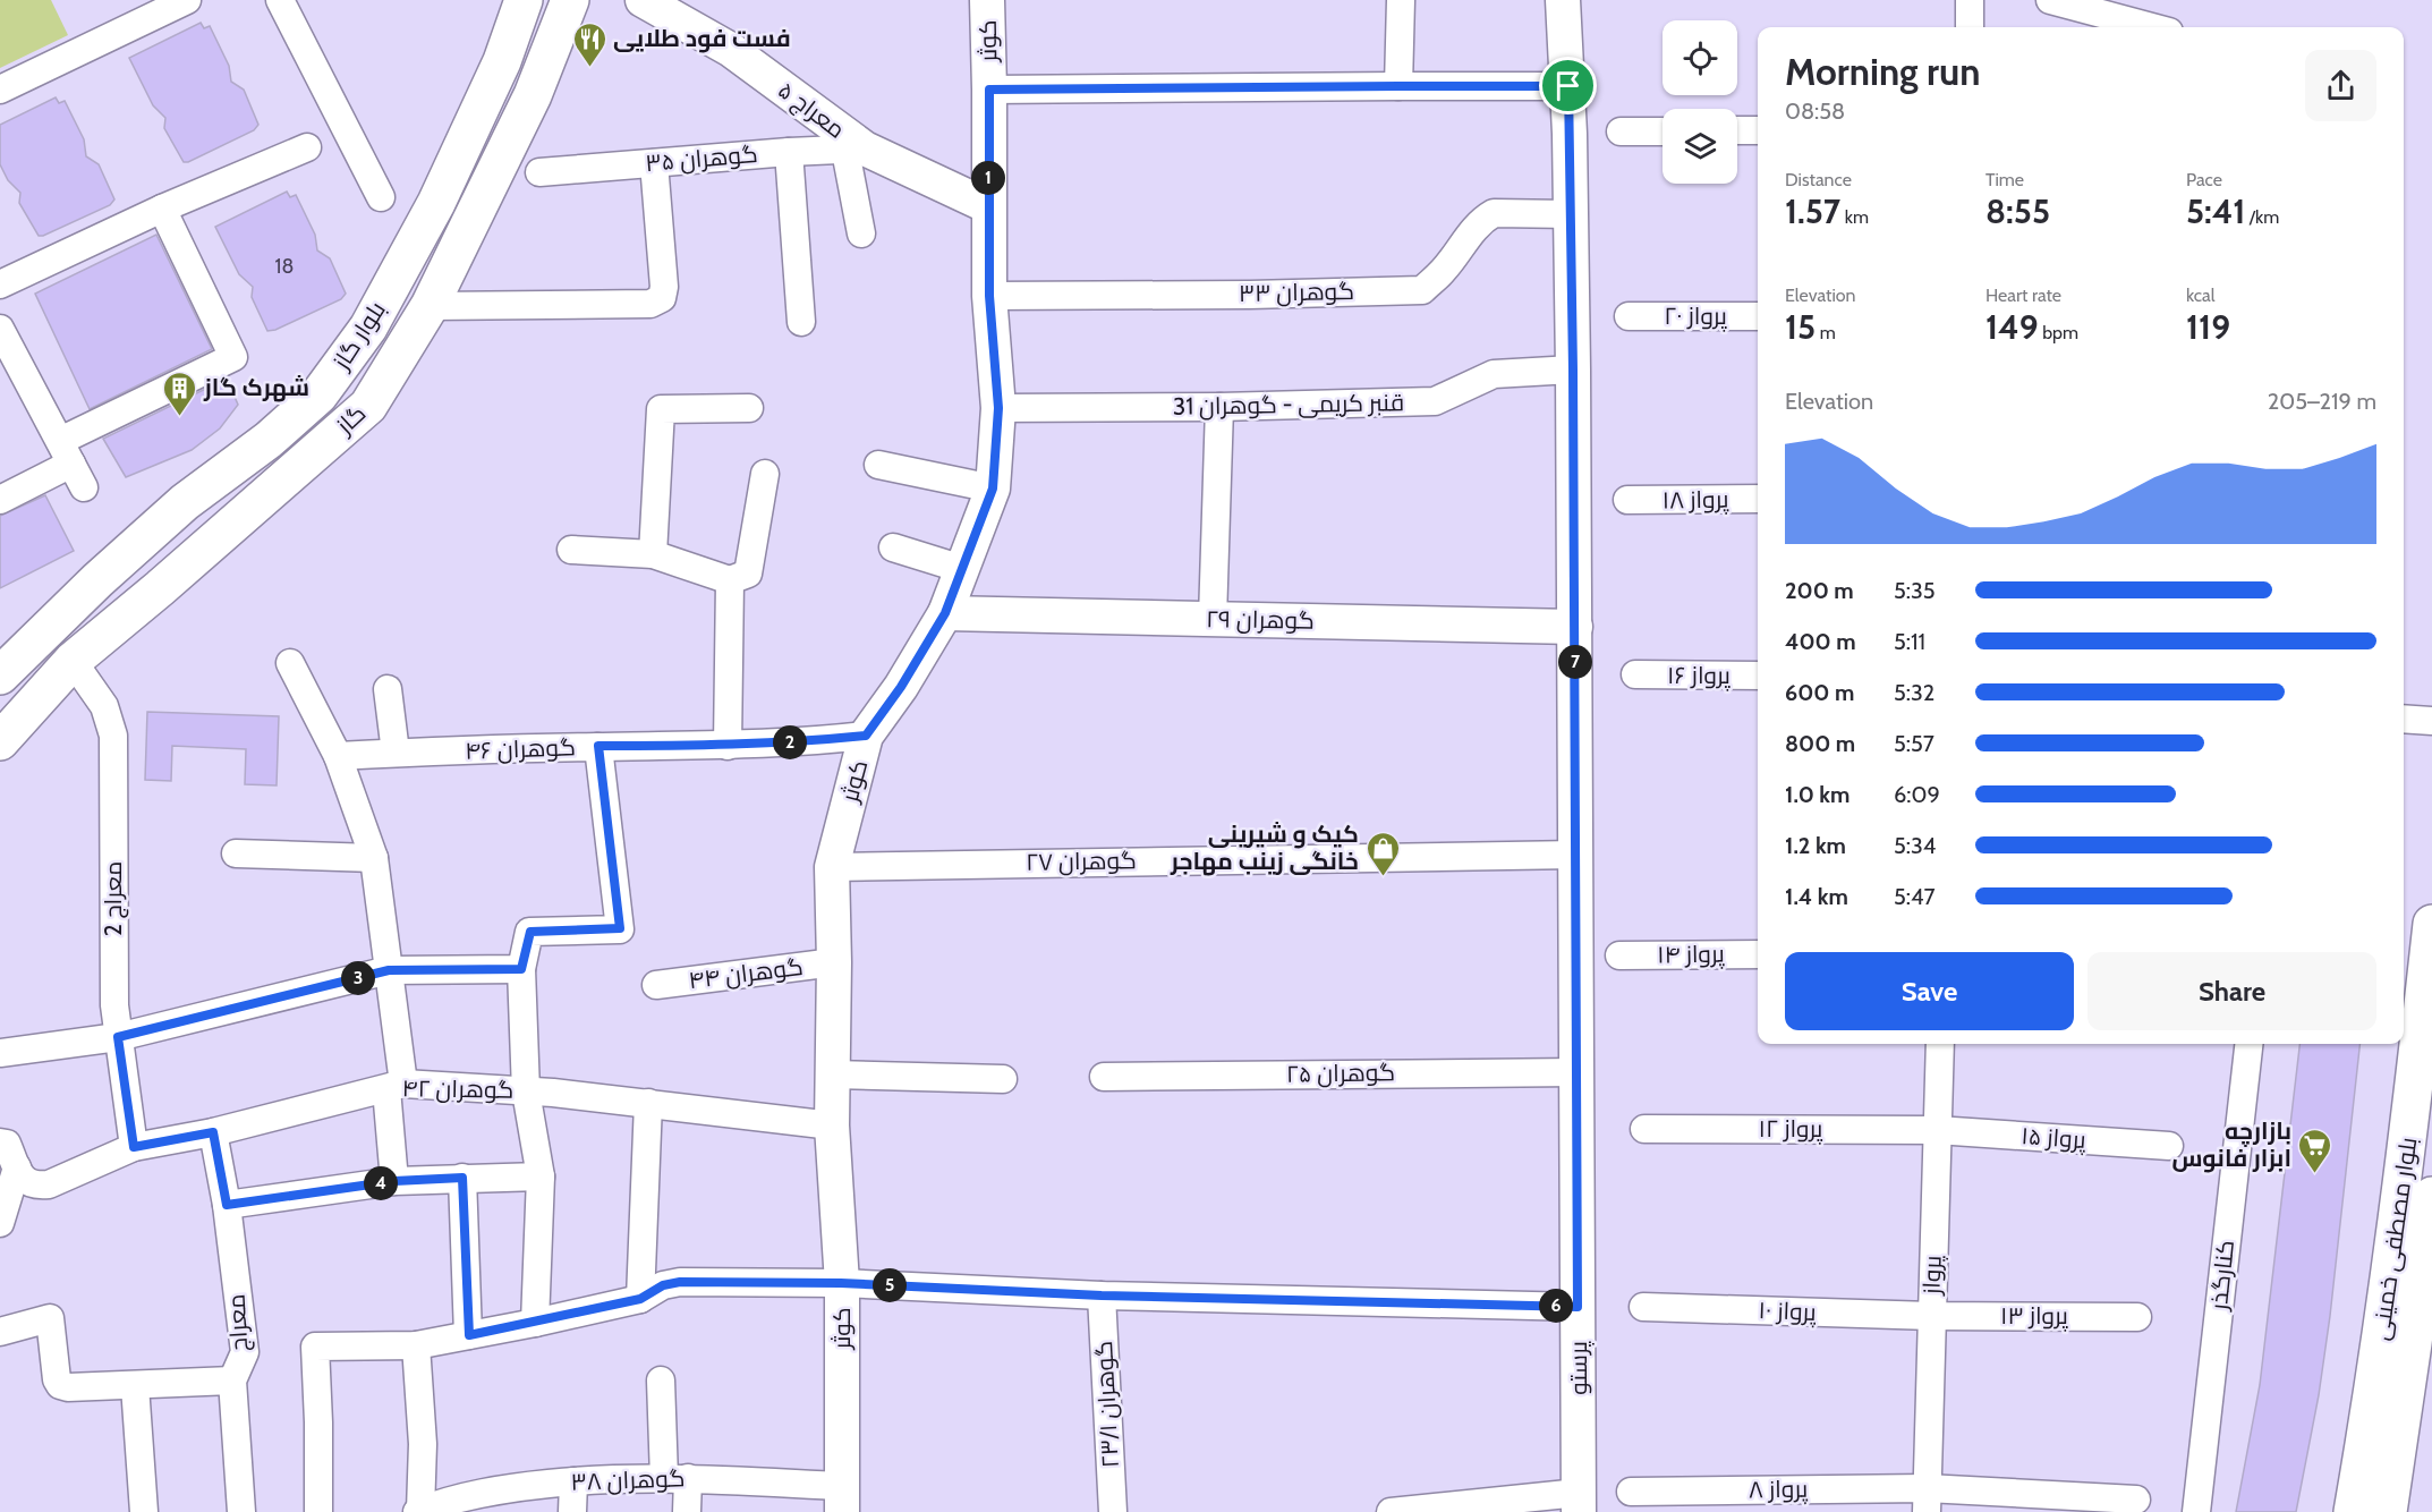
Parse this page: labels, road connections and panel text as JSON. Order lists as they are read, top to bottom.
{
  "streets": {
    "main road": ["بلوار گاز", "گاز", "بلوار مصطفی خمینی"],
    "street": [
      "کوثر",
      "معراج ۵",
      "گوهران ۳۵",
      "گوهران ۳۳",
      "پرواز ۲۰",
      "قنبر کریمی - گوهران 31",
      "پرواز ۱۸",
      "گوهران ۲۹",
      "پرواز ۱۶",
      "گوهران ۴۶",
      "گوهران ۲۷",
      "معراج 2",
      "پرواز ۱۴",
      "گوهران ۴۴",
      "گوهران ۲۵",
      "گوهران ۴۲",
      "پرواز ۱۲",
      "پرواز ۱۵",
      "پرواز",
      "کنارگذر",
      "پرواز ۱۰",
      "پرواز ۱۳",
      "معراج",
      "پرستو",
      "گوهران ۲۳/۱",
      "گوهران ۳۸",
      "پرواز ۸"
    ]
  },
  "crossings": [
    ["کوثر", "معراج ۵"],
    ["کوثر", "گوهران ۳۳"],
    ["کوثر", "قنبر کریمی - گوهران 31"],
    ["کوثر", "گوهران ۲۹"],
    ["کوثر", "گوهران ۴۶"],
    ["کوثر", "گوهران ۲۷"],
    ["کوثر", "گوهران ۴۴"],
    ["کوثر", "گوهران ۴۲"],
    ["کوثر", "گوهران ۳۸"],
    ["معراج ۵", "گوهران ۳۵"],
    ["گوهران ۳۳", "پرستو"],
    ["قنبر کریمی - گوهران 31", "پرستو"],
    ["گاز", "معراج 2"],
    ["گوهران ۲۹", "پرستو"],
    ["گوهران ۲۷", "پرستو"],
    ["معراج 2", "گوهران ۴۲"],
    ["گوهران ۲۵", "پرستو"],
    ["گوهران ۴۲", "معراج"],
    ["پرواز ۱۲", "پرواز ۱۵"],
    ["پرواز ۱۲", "پرواز"],
    ["پرواز ۱۵", "پرواز"],
    ["پرواز", "پرواز ۱۰"],
    ["پرواز", "پرواز ۱۳"],
    ["پرواز", "پرواز ۸"],
    ["پرواز ۱۰", "پرواز ۱۳"]
  ],
  "places": {
    "restaurant": ["فست فود طلایی"],
    "building": ["شهرک گاز"],
    "shop": ["کیک و شیرینی خانگی زینب مهاجر"],
    "supermarket": ["بازارچه ابزار فانوس"]
  },
  "house_numbers": ["18"],
  "page": {
    "heading": ["Morning run", "08:58"],
    "stats": [
      ["Distance", "1.57 km"],
      ["Time", "8:55"],
      ["Pace", "5:41 /km"],
      ["Elevation", "15 m"],
      ["Heart rate", "149 bpm"],
      ["kcal", "119"]
    ],
    "pins": [
      "1",
      "7",
      "2",
      "3",
      "4",
      "5",
      "6"
    ],
    "chart": ["Elevation", "205–219 m"],
    "list": [
      {
        "name": "200 m",
        "note": "5:35"
      },
      {
        "name": "400 m",
        "note": "5:11"
      },
      {
        "name": "600 m",
        "note": "5:32"
      },
      {
        "name": "800 m",
        "note": "5:57"
      },
      {
        "name": "1.0 km",
        "note": "6:09"
      },
      {
        "name": "1.2 km",
        "note": "5:34"
      },
      {
        "name": "1.4 km",
        "note": "5:47"
      }
    ],
    "buttons": ["Save", "Share"]
  }
}
